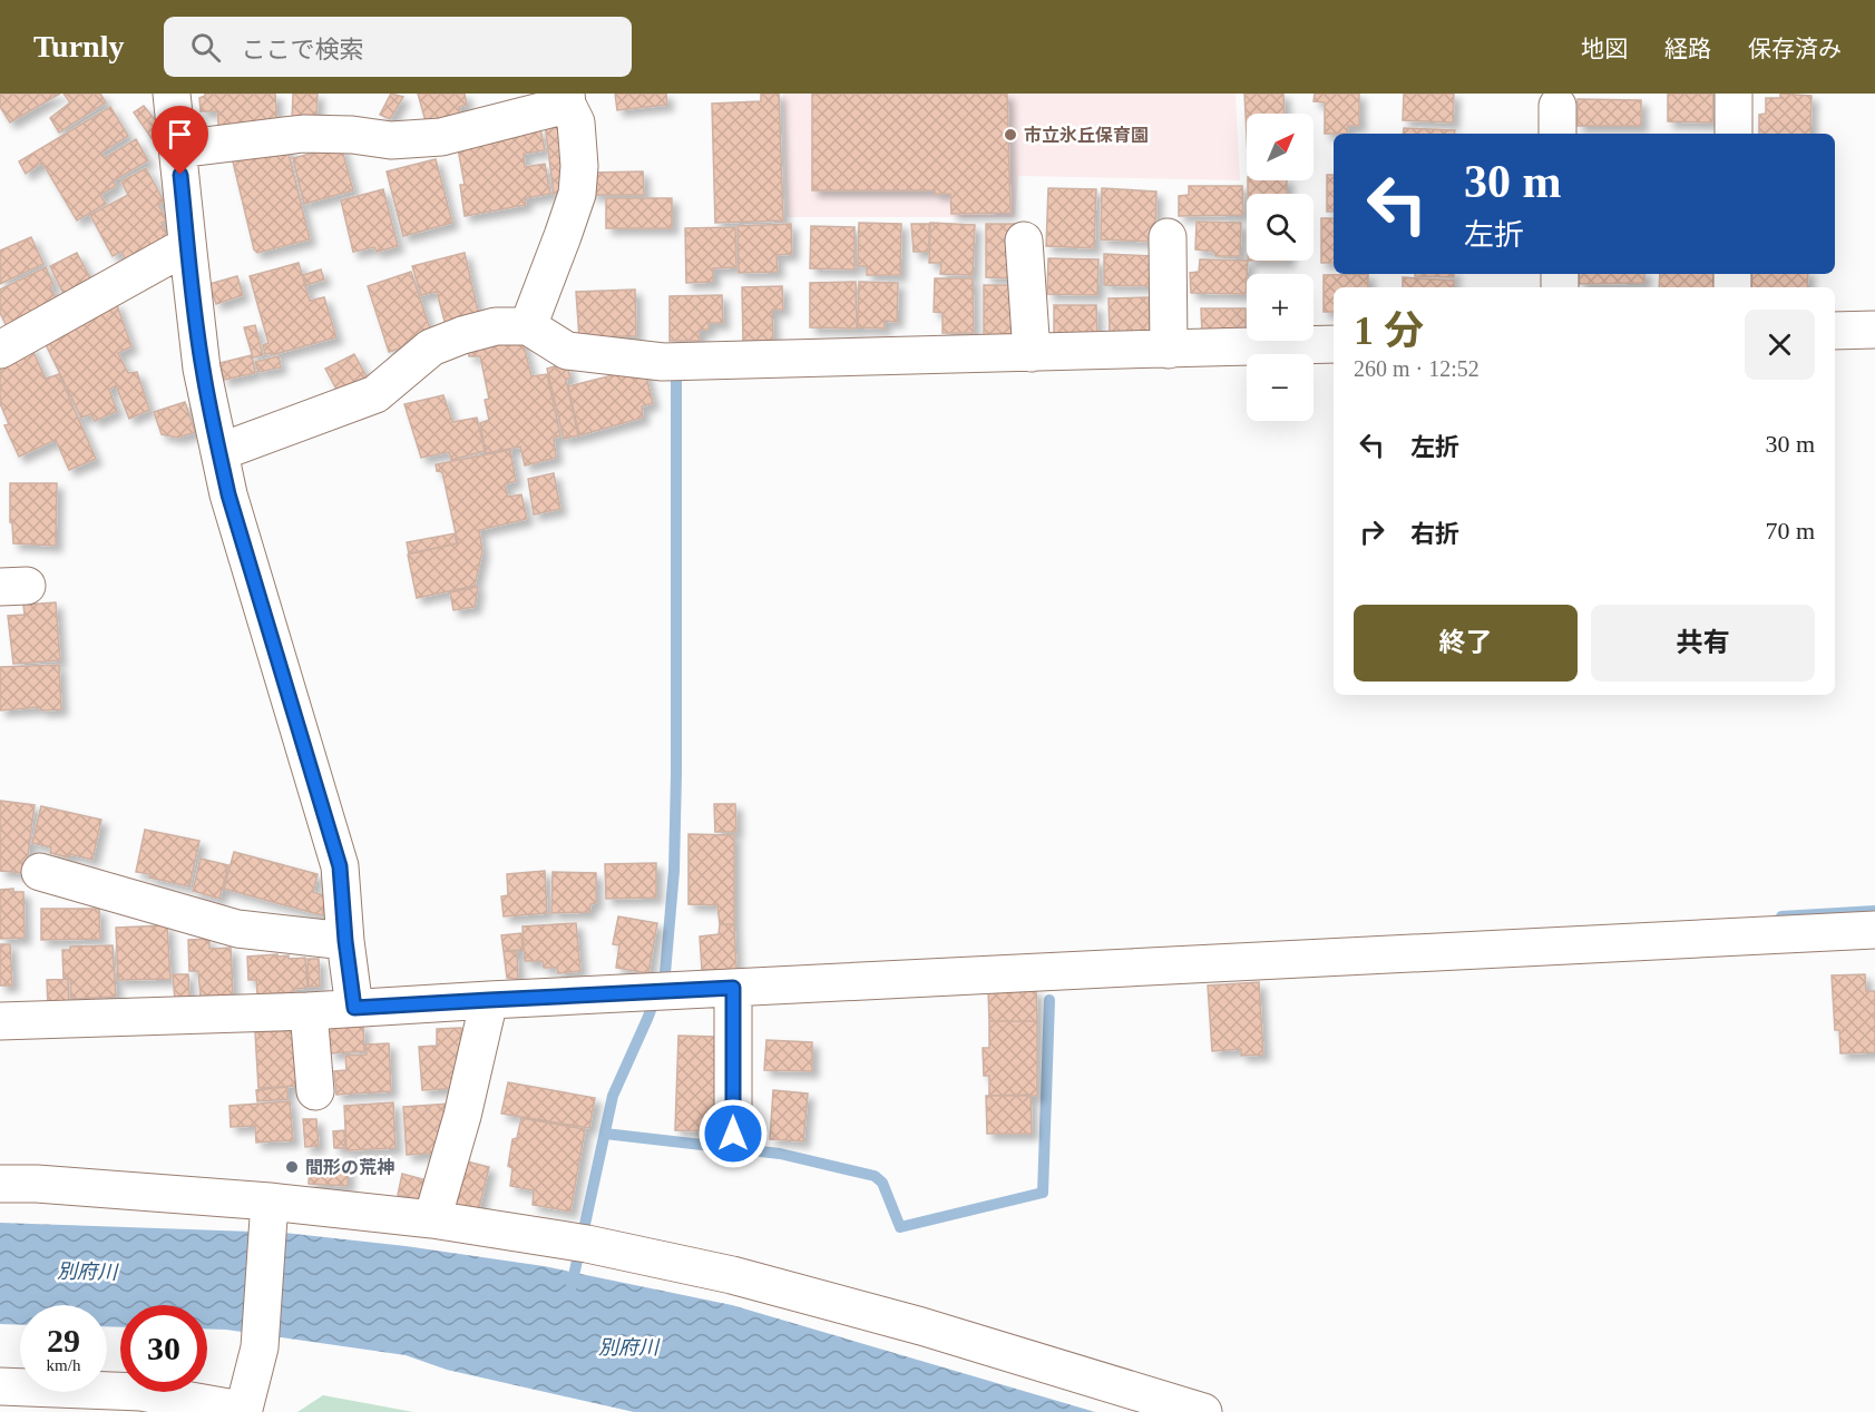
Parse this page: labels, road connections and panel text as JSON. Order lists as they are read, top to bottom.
{
  "water": ["別府川"],
  "places": ["市立氷丘保育園", "間形の荒神"],
  "north": "top right",
  "page": {
    "header": "Turnly",
    "search": "ここで検索",
    "nav": ["地図", "経路", "保存済み"],
    "map_buttons": ["+", "−"],
    "turn": ["30 m", "左折"],
    "heading": ["1 分", "260 m · 12:52"],
    "list": [
      {
        "name": "左折",
        "value": "30 m"
      },
      {
        "name": "右折",
        "value": "70 m"
      }
    ],
    "buttons": ["終了", "共有"],
    "speed": "29 km/h",
    "limit": "30"
  }
}
